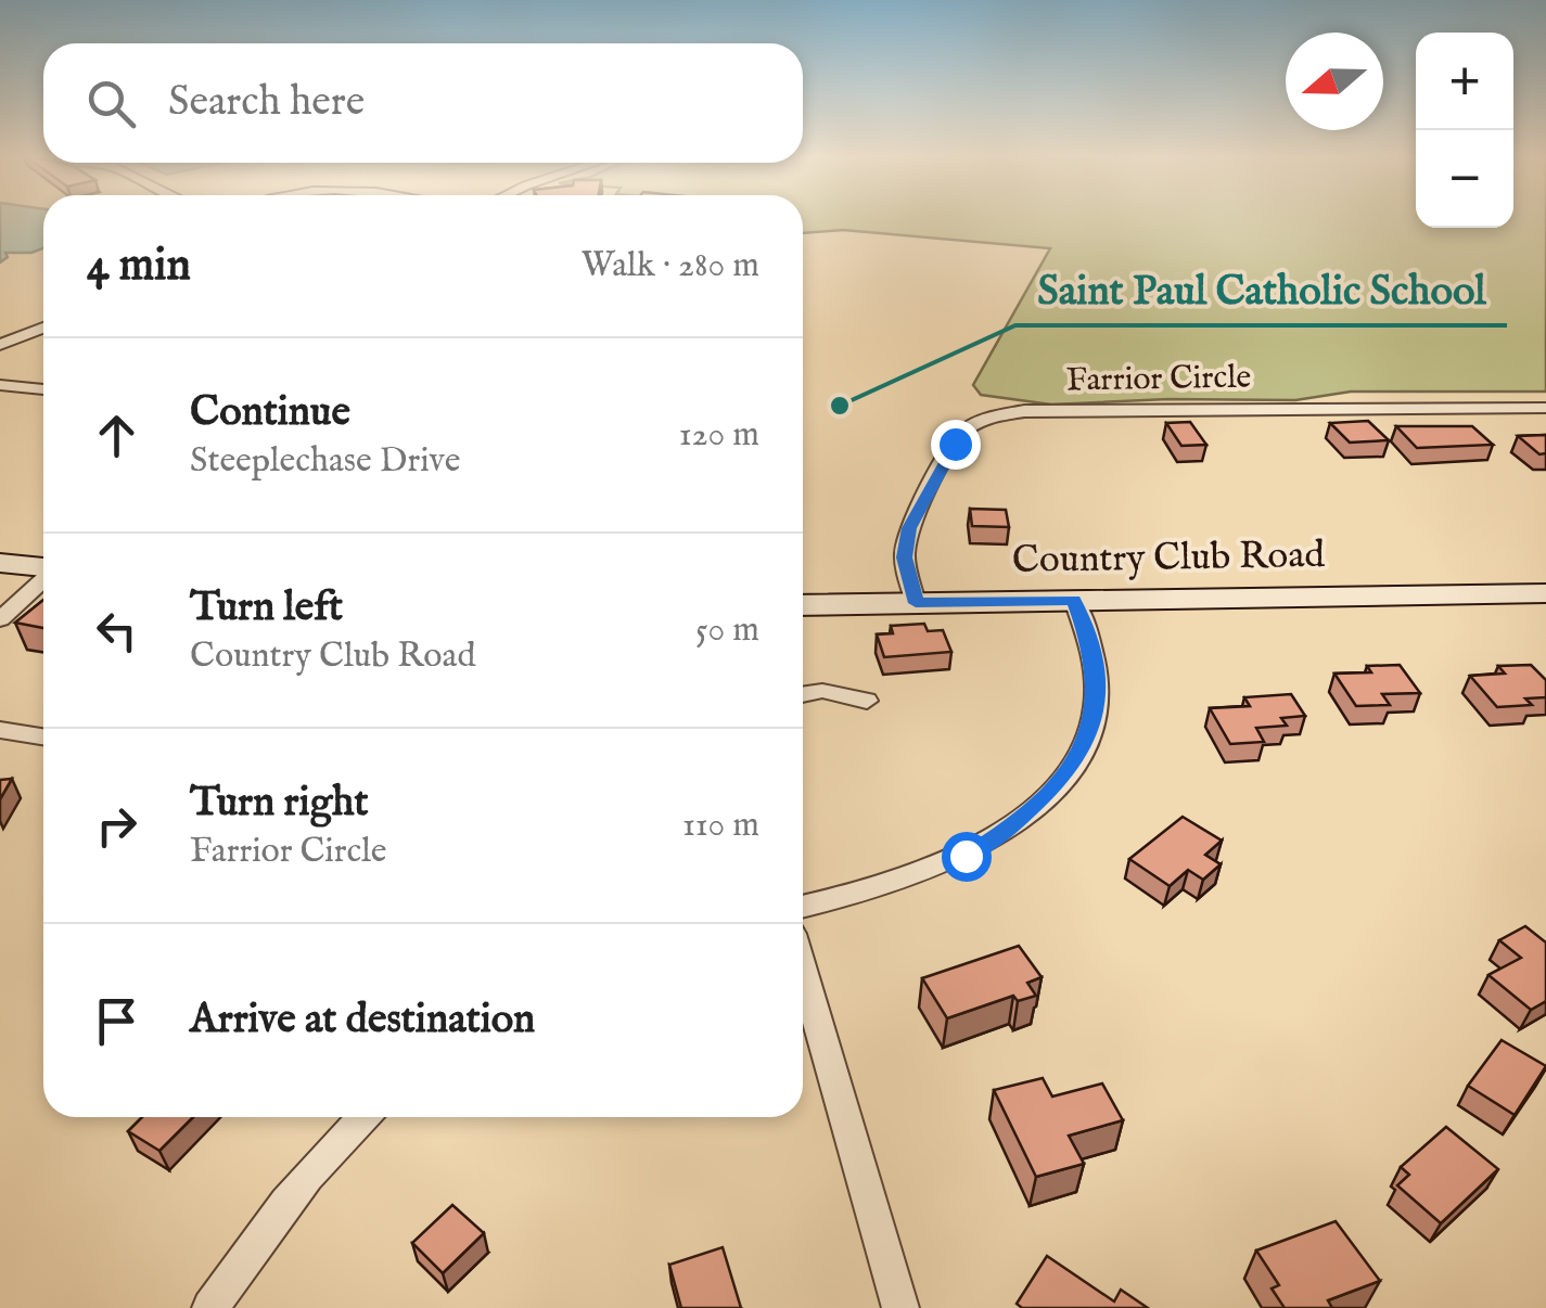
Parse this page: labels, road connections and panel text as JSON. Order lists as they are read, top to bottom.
{
  "streets": {
    "street": ["Farrior Circle", "Country Club Road"]
  },
  "crossings": [
    ["Farrior Circle", "Country Club Road"]
  ],
  "places": ["Saint Paul Catholic School"],
  "north": "left",
  "page": {
    "map_buttons": ["+", "−"],
    "search": "Search here",
    "heading": ["4 min", "Walk · 280 m"],
    "list": [
      ["Continue", "Steeplechase Drive", "120 m"],
      ["Turn left", "Country Club Road", "50 m"],
      ["Turn right", "Farrior Circle", "110 m"],
      "Arrive at destination"
    ]
  }
}
